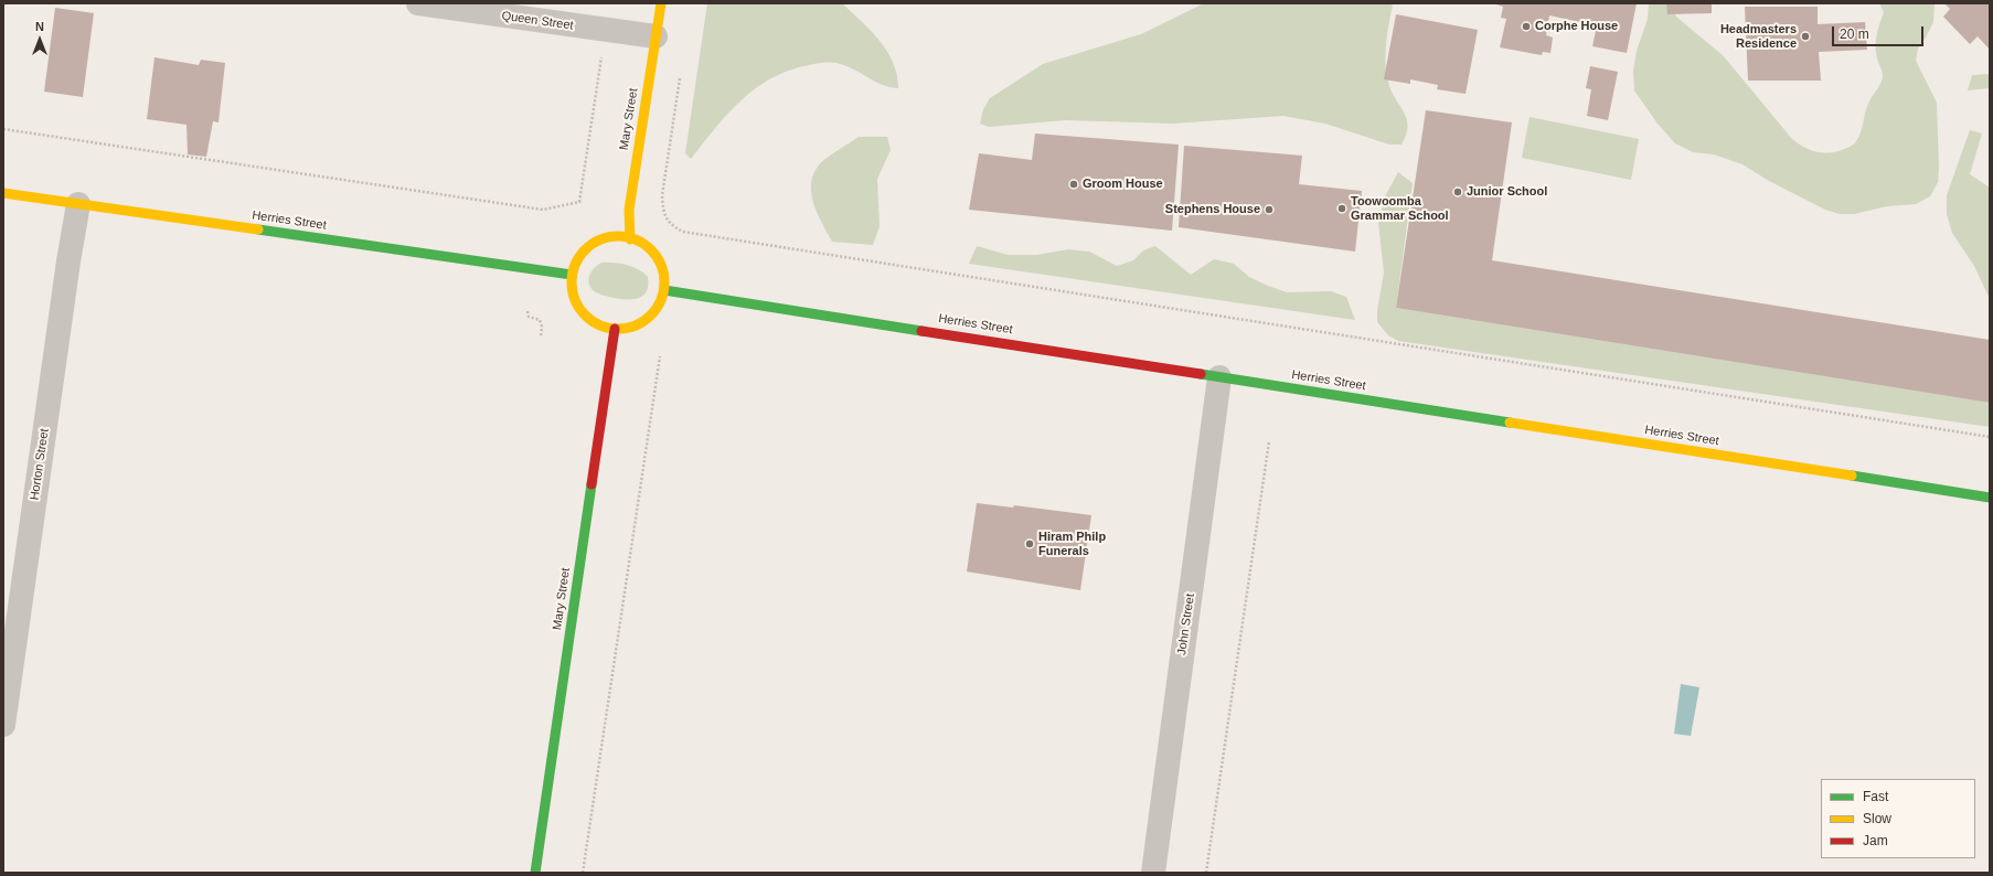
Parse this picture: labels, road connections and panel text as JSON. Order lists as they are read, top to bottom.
{
  "streets": {
    "main road": ["Mary Street", "Herries Street"],
    "street": ["Queen Street", "Horton Street", "John Street"]
  },
  "crossings": [
    ["Queen Street", "Mary Street"],
    ["Mary Street", "Herries Street"],
    ["Herries Street", "Horton Street"],
    ["Herries Street", "John Street"]
  ],
  "places": [
    "Corphe House",
    "Headmasters Residence",
    "Groom House",
    "Junior School",
    "Toowoomba Grammar School",
    "Stephens House",
    "Hiram Philp Funerals"
  ],
  "legend": ["Fast", "Slow", "Jam"],
  "scale_bar": "20 m",
  "north": "top"
}
